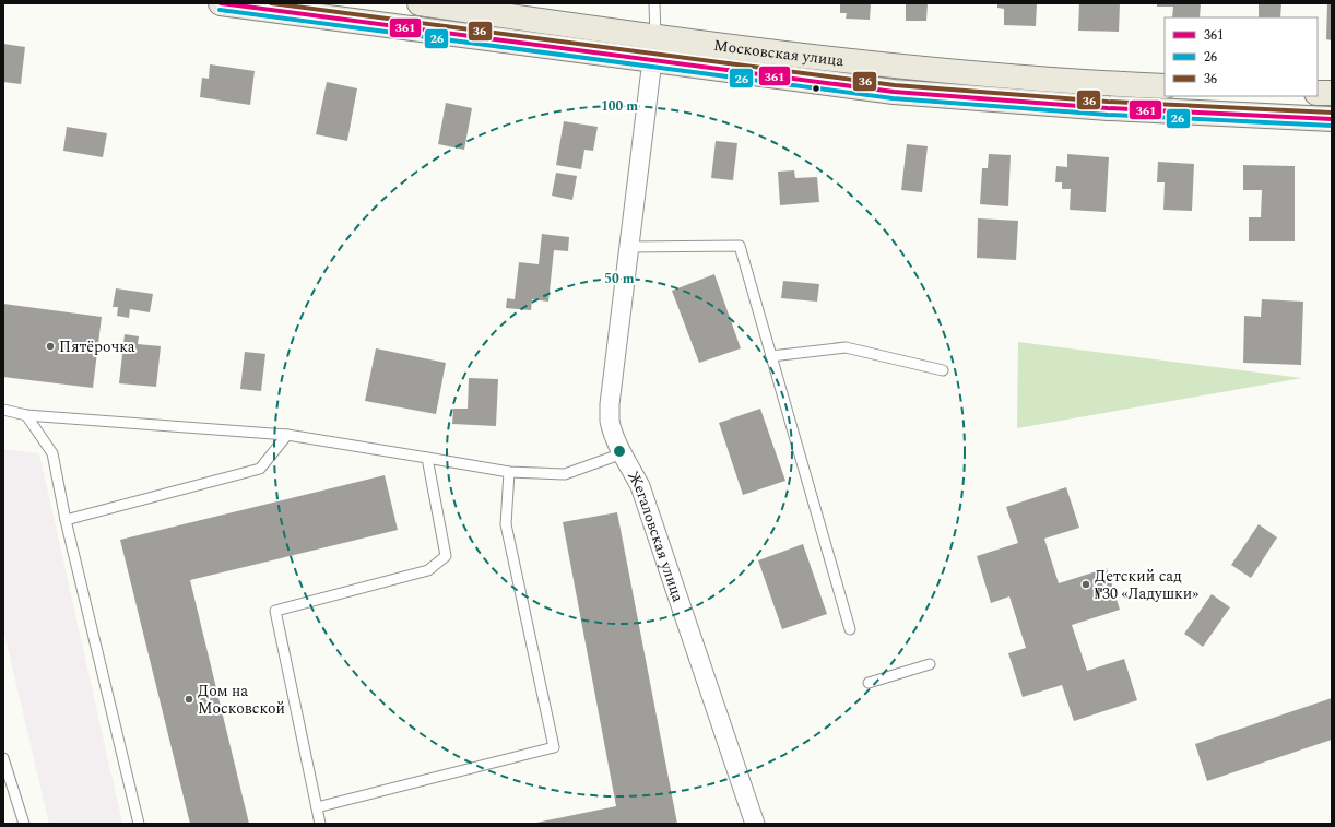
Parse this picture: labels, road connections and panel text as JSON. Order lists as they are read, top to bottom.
{
  "streets": {
    "main road": ["Московская улица"],
    "street": ["Жегаловская улица"]
  },
  "crossings": [
    ["Московская улица", "Жегаловская улица"]
  ],
  "places": ["Пятёрочка", "Детский сад №30 «Ладушки»", "Дом на Московской"],
  "lines": ["transit line 361", "transit line 36", "transit line 26"],
  "legend": ["361", "26", "36"],
  "rings": ["100 m", "50 m"]
}
